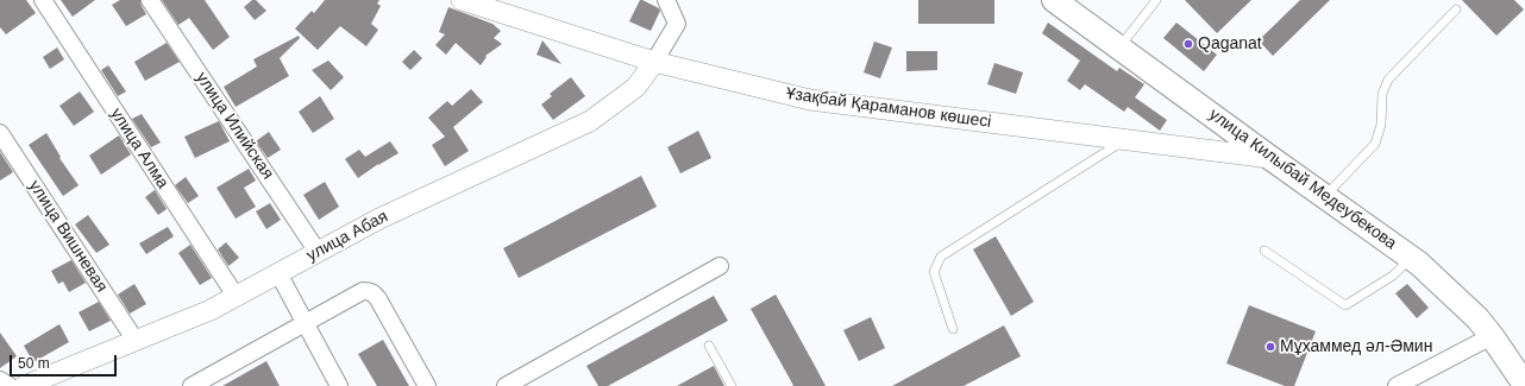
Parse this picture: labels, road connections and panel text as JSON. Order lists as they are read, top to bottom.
{
  "streets": {
    "main road": ["улица Килыбай Медеубекова"],
    "street": [
      "Ұзақбай Қараманов көшесі",
      "улица Илийская",
      "улица Алма",
      "улица Вишневая",
      "улица Абая"
    ]
  },
  "crossings": [
    ["Ұзақбай Қараманов көшесі", "улица Килыбай Медеубекова"],
    ["Ұзақбай Қараманов көшесі", "улица Абая"],
    ["улица Илийская", "улица Абая"],
    ["улица Алма", "улица Абая"],
    ["улица Вишневая", "улица Абая"]
  ],
  "places": ["Qaganat", "Мұхаммед әл-Әмин"],
  "scale_bar": "50 m"
}
